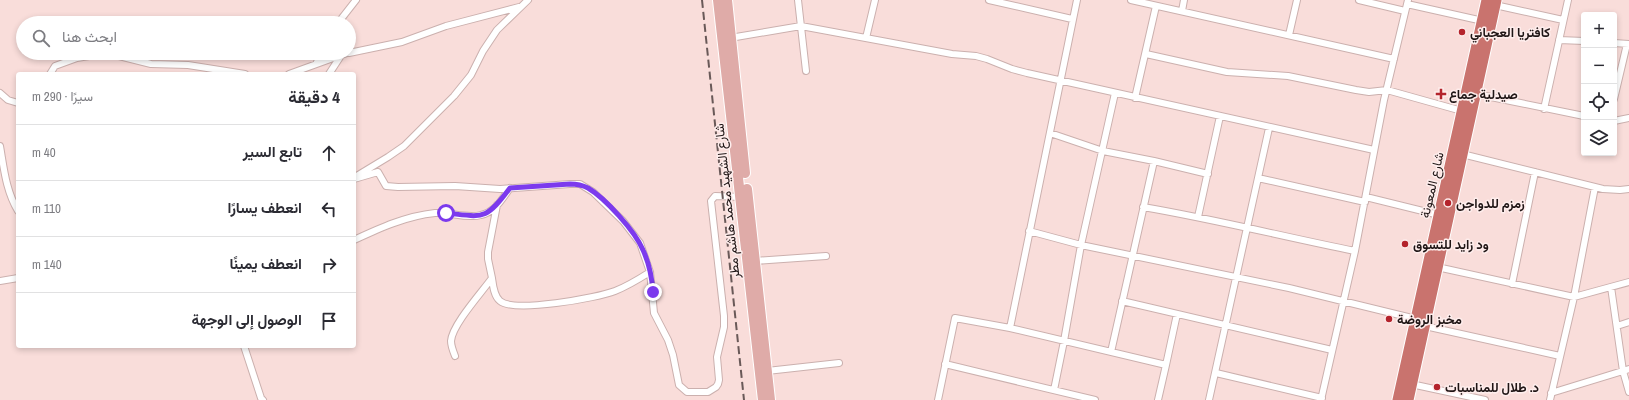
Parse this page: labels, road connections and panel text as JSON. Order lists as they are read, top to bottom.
{
  "streets": {
    "highway": ["شارع المعونة"],
    "main road": ["شارع الشهيد محمد هاشم مطر"]
  },
  "places": {
    "other": [
      "كافتريا العجباني",
      "زمزم للدواجن",
      "ود زايد للتسوق",
      "مخبز الروضة",
      "د. طلال للمناسبات"
    ],
    "health": ["صيدلية جماع"]
  },
  "page": {
    "map_buttons": ["+", "−"],
    "search": "ابحث هنا",
    "heading": ["4 دقيقة", "سيرًا · 290 m"],
    "list": [
      ["تابع السير", "40 m"],
      ["انعطف يسارًا", "110 m"],
      ["انعطف يمينًا", "140 m"],
      "الوصول إلى الوجهة"
    ]
  }
}
